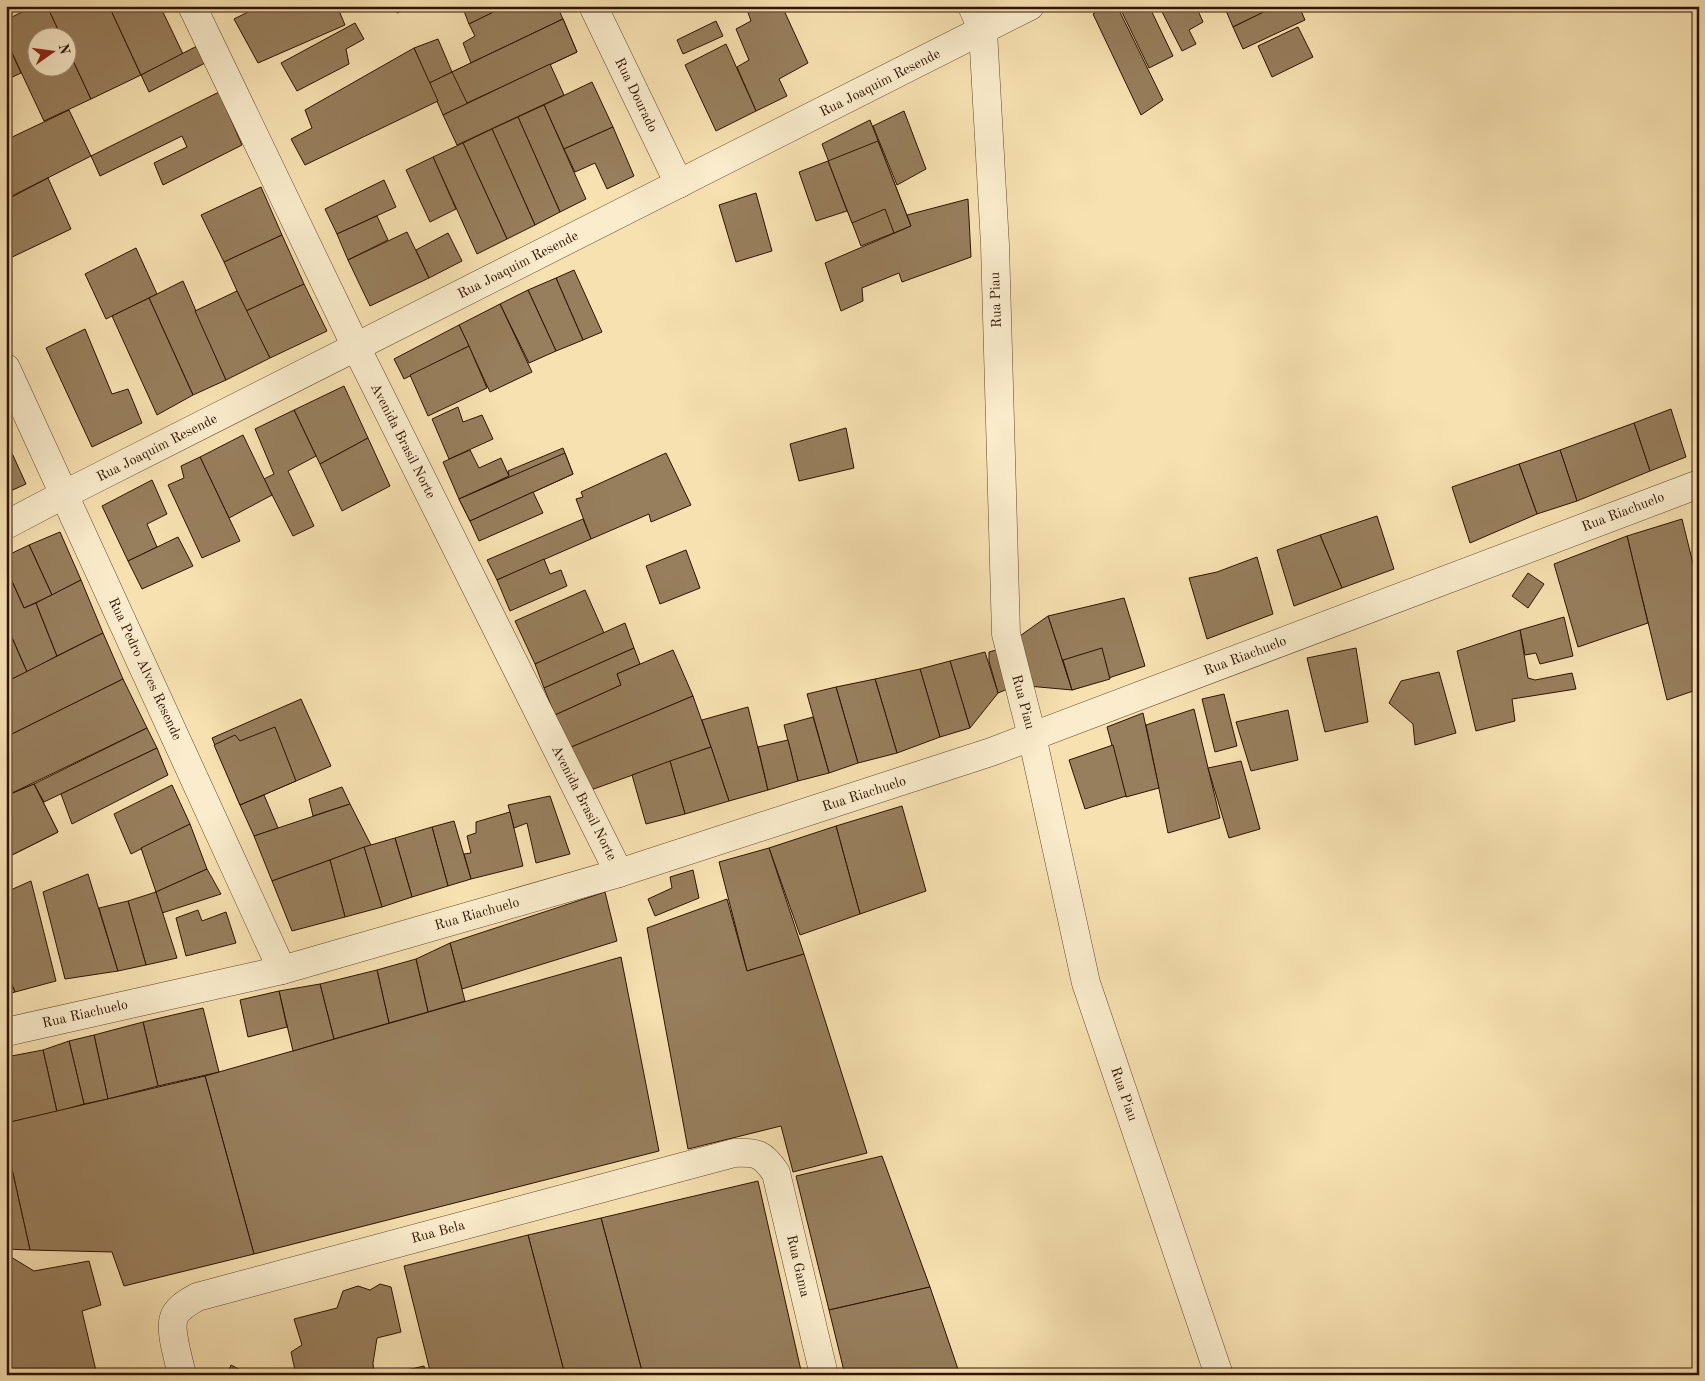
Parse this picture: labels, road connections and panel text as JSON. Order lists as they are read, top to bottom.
{
  "streets": {
    "street": [
      "Rua Joaquim Resende",
      "Rua Dourado",
      "Rua Piau",
      "Avenida Brasil Norte",
      "Rua Riachuelo",
      "Rua Pedro Alves Resende",
      "Rua Bela",
      "Rua Gama"
    ]
  },
  "crossings": [
    ["Rua Joaquim Resende", "Rua Dourado"],
    ["Rua Joaquim Resende", "Rua Piau"],
    ["Rua Joaquim Resende", "Avenida Brasil Norte"],
    ["Rua Joaquim Resende", "Rua Pedro Alves Resende"],
    ["Rua Piau", "Rua Riachuelo"],
    ["Avenida Brasil Norte", "Rua Riachuelo"],
    ["Rua Riachuelo", "Rua Pedro Alves Resende"],
    ["Rua Bela", "Rua Gama"]
  ],
  "north": "right"
}
